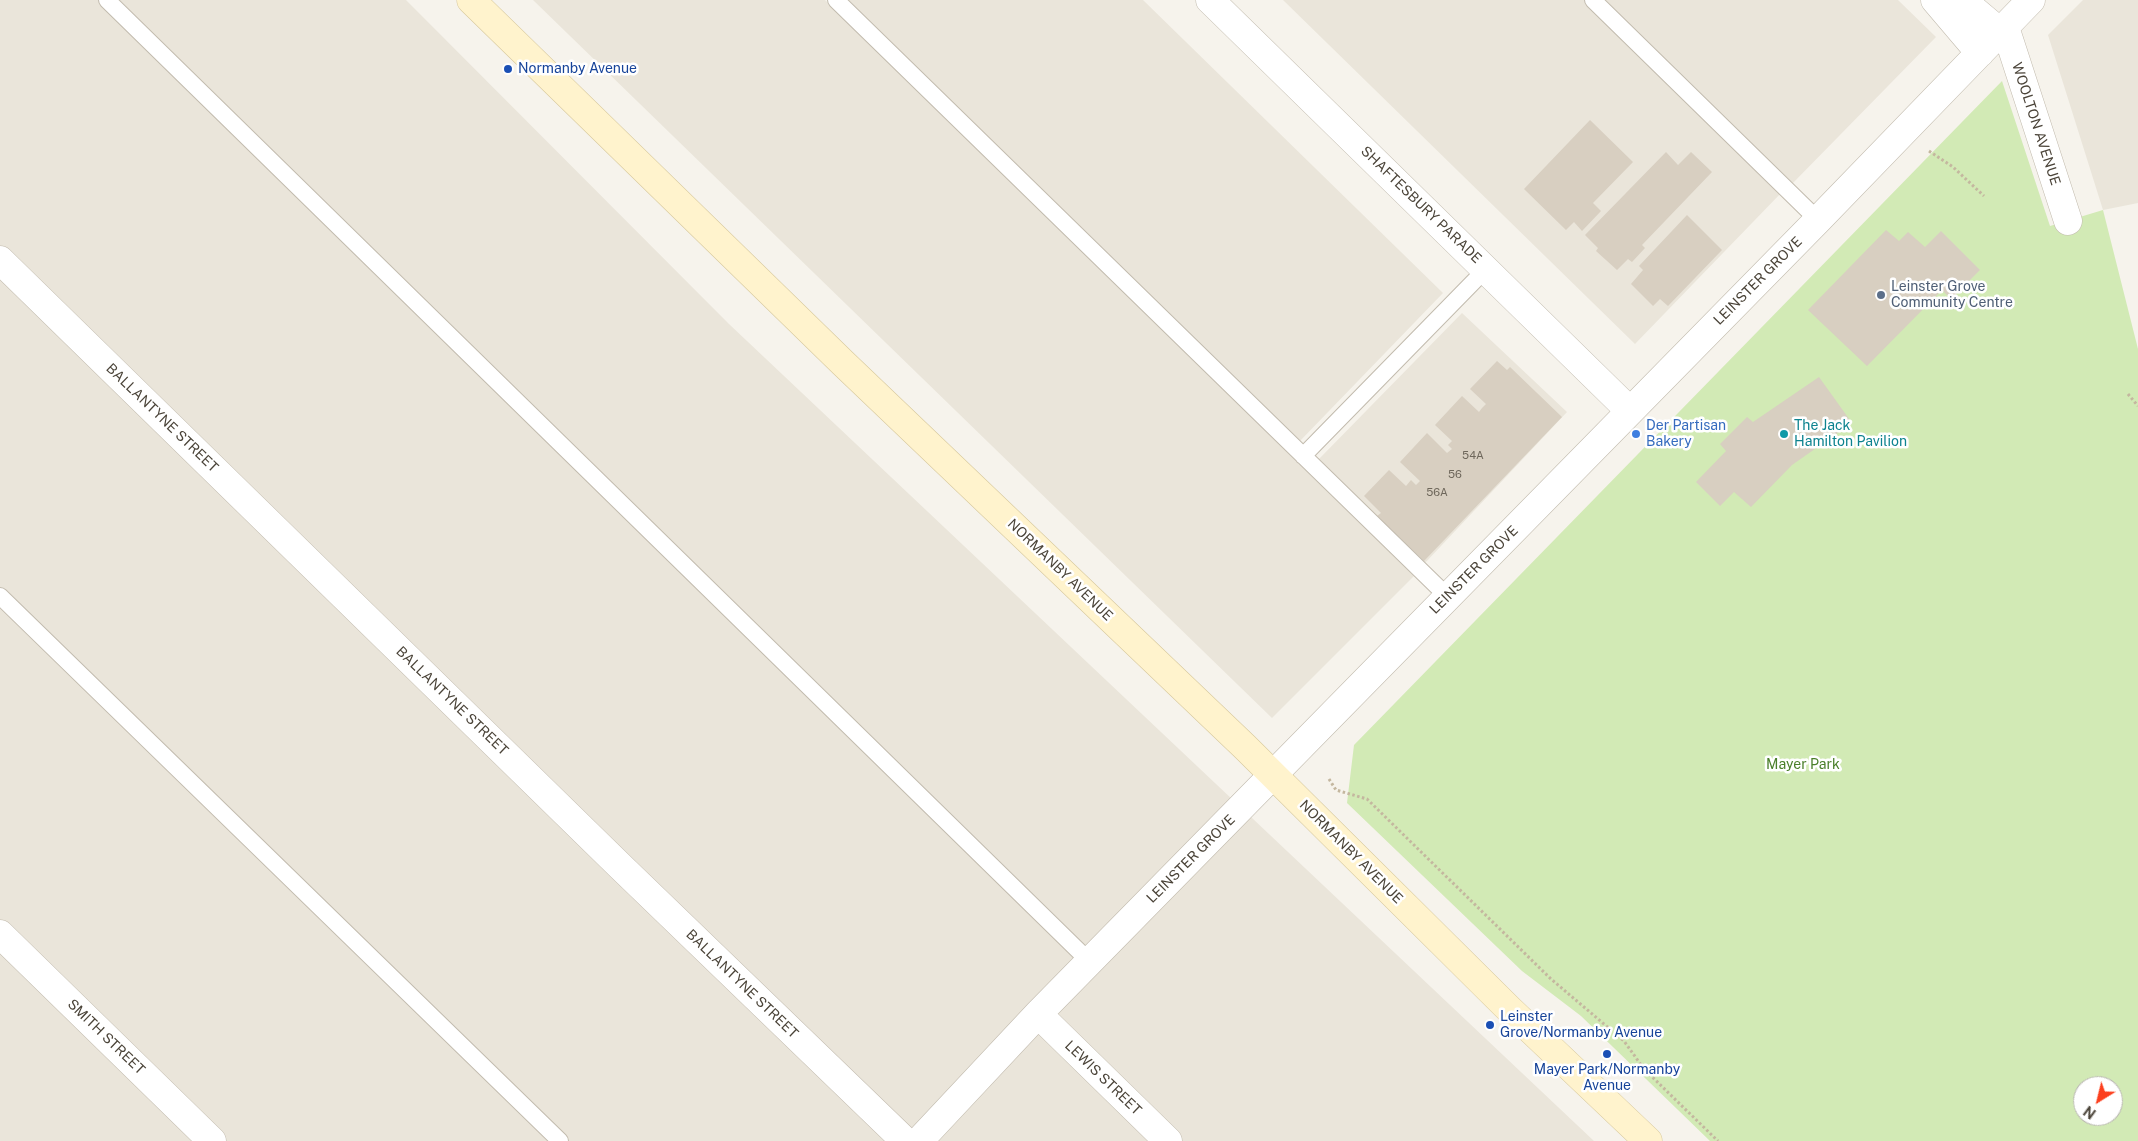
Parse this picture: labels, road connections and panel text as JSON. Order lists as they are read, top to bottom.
{
  "streets": {
    "main road": ["NORMANBY AVENUE"],
    "street": [
      "WOOLTON AVENUE",
      "SHAFTESBURY PARADE",
      "LEINSTER GROVE",
      "BALLANTYNE STREET",
      "SMITH STREET",
      "LEWIS STREET"
    ]
  },
  "crossings": [
    ["WOOLTON AVENUE", "LEINSTER GROVE"],
    ["SHAFTESBURY PARADE", "LEINSTER GROVE"],
    ["LEINSTER GROVE", "NORMANBY AVENUE"],
    ["LEINSTER GROVE", "LEWIS STREET"]
  ],
  "parks": ["Mayer Park"],
  "places": [
    "Normanby Avenue",
    "Leinster Grove Community Centre",
    "Der Partisan Bakery",
    "The Jack Hamilton Pavilion",
    "Leinster Grove/Normanby Avenue",
    "Mayer Park/Normanby Avenue"
  ],
  "house_numbers": ["54A", "56", "56A"],
  "north": "bottom left"
}
